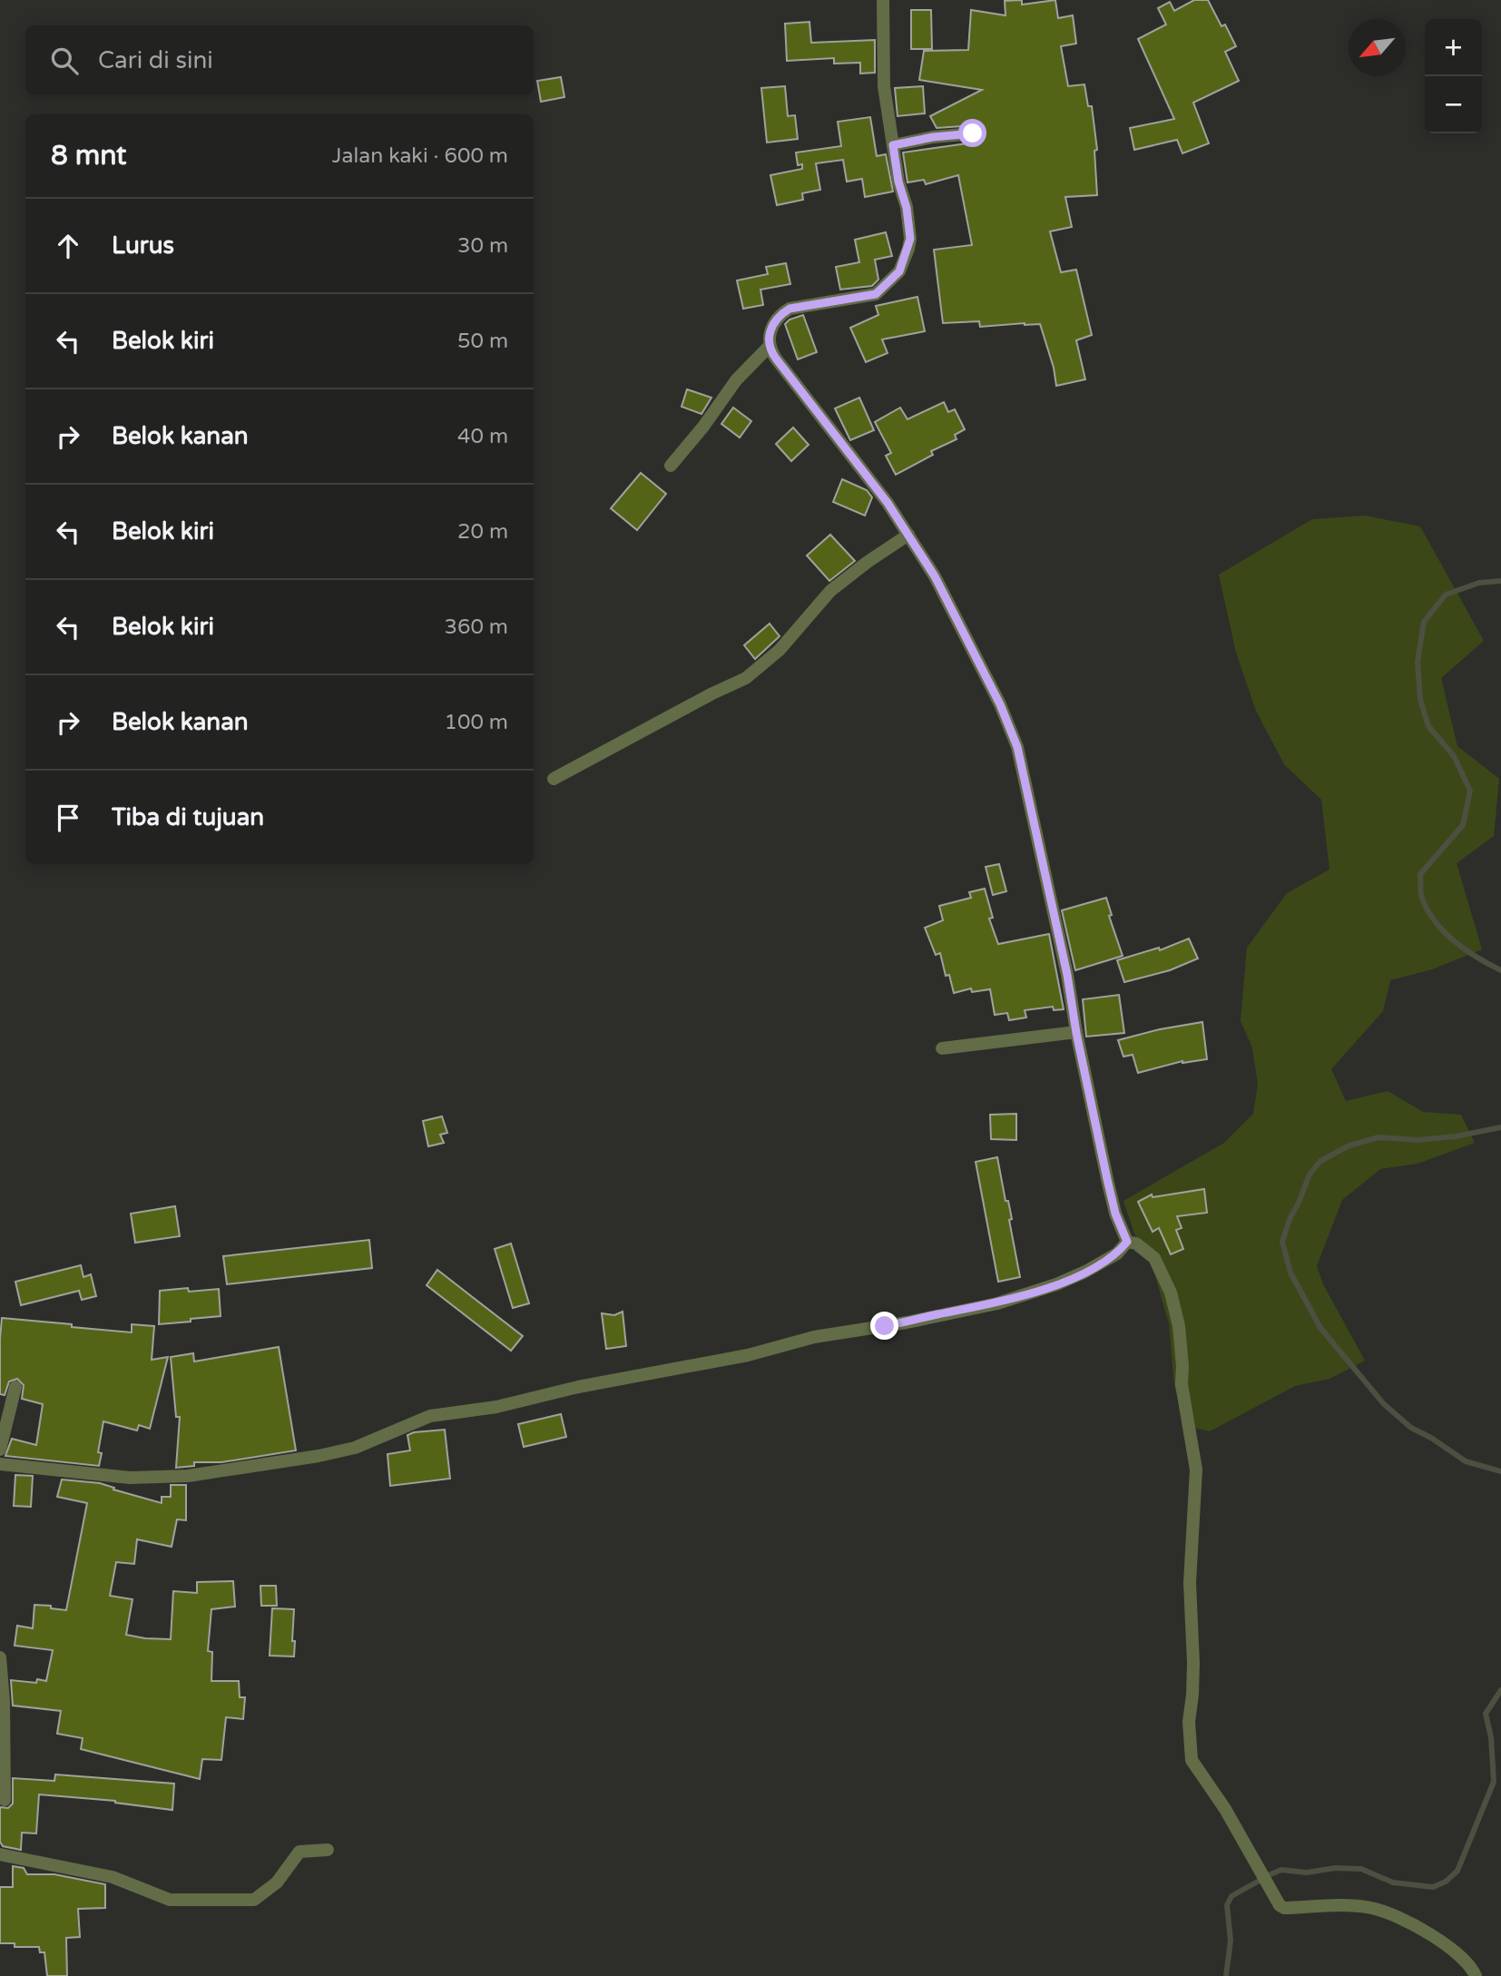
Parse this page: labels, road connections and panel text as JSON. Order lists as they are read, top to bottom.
{
  "north": "bottom left",
  "page": {
    "map_buttons": ["+", "−"],
    "search": "Cari di sini",
    "heading": ["8 mnt", "Jalan kaki · 600 m"],
    "list": [
      ["Lurus", "30 m"],
      ["Belok kiri", "50 m"],
      ["Belok kanan", "40 m"],
      ["Belok kiri", "20 m"],
      ["Belok kiri", "360 m"],
      ["Belok kanan", "100 m"],
      "Tiba di tujuan"
    ]
  }
}
